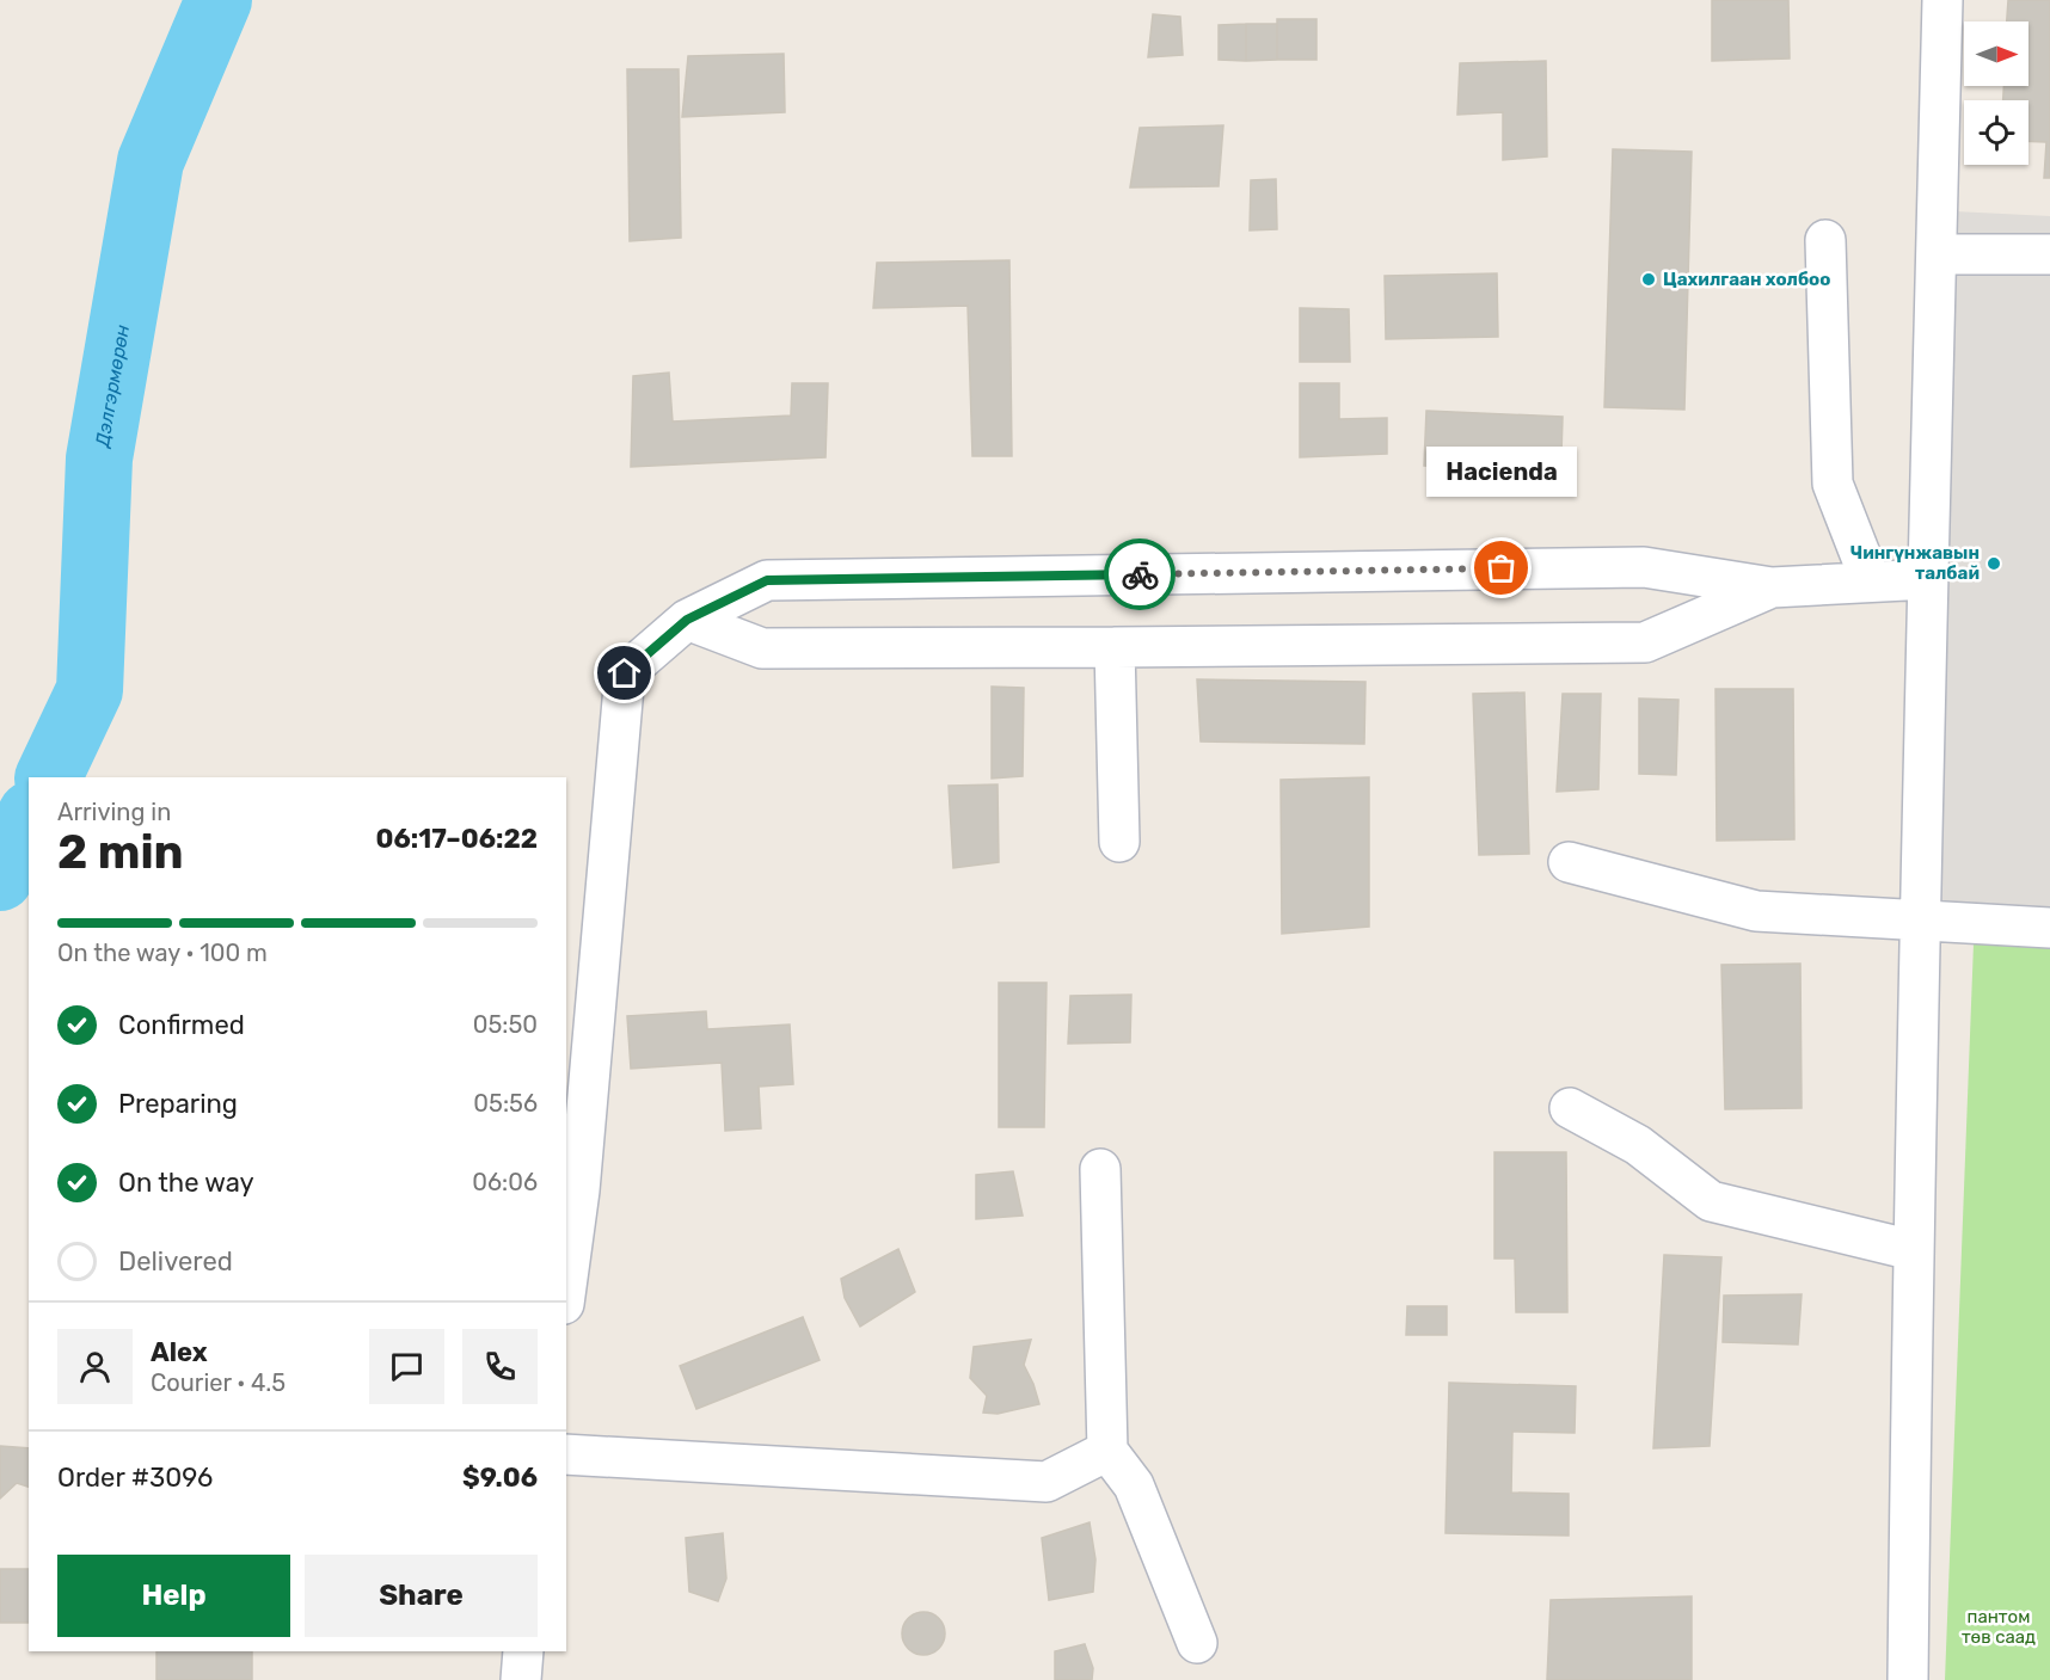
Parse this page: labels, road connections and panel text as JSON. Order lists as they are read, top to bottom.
{
  "water": ["Дэлгэрмөрөн"],
  "parks": ["пантом төв саад"],
  "places": ["Цахилгаан холбоо", "Чингүнжавын талбай", "Hacienda"],
  "north": "right",
  "page": {
    "bubble": "Hacienda",
    "heading": ["2 min", "Arriving in", "06:17–06:22"],
    "panel": [
      "Alex",
      "Courier · 4.5",
      "Order #3096",
      "$9.06"
    ],
    "bar": "On the way · 100 m",
    "list": [
      ["Confirmed", "05:50"],
      ["Preparing", "05:56"],
      ["On the way", "06:06"],
      "Delivered"
    ],
    "buttons": ["Help", "Share"]
  }
}
